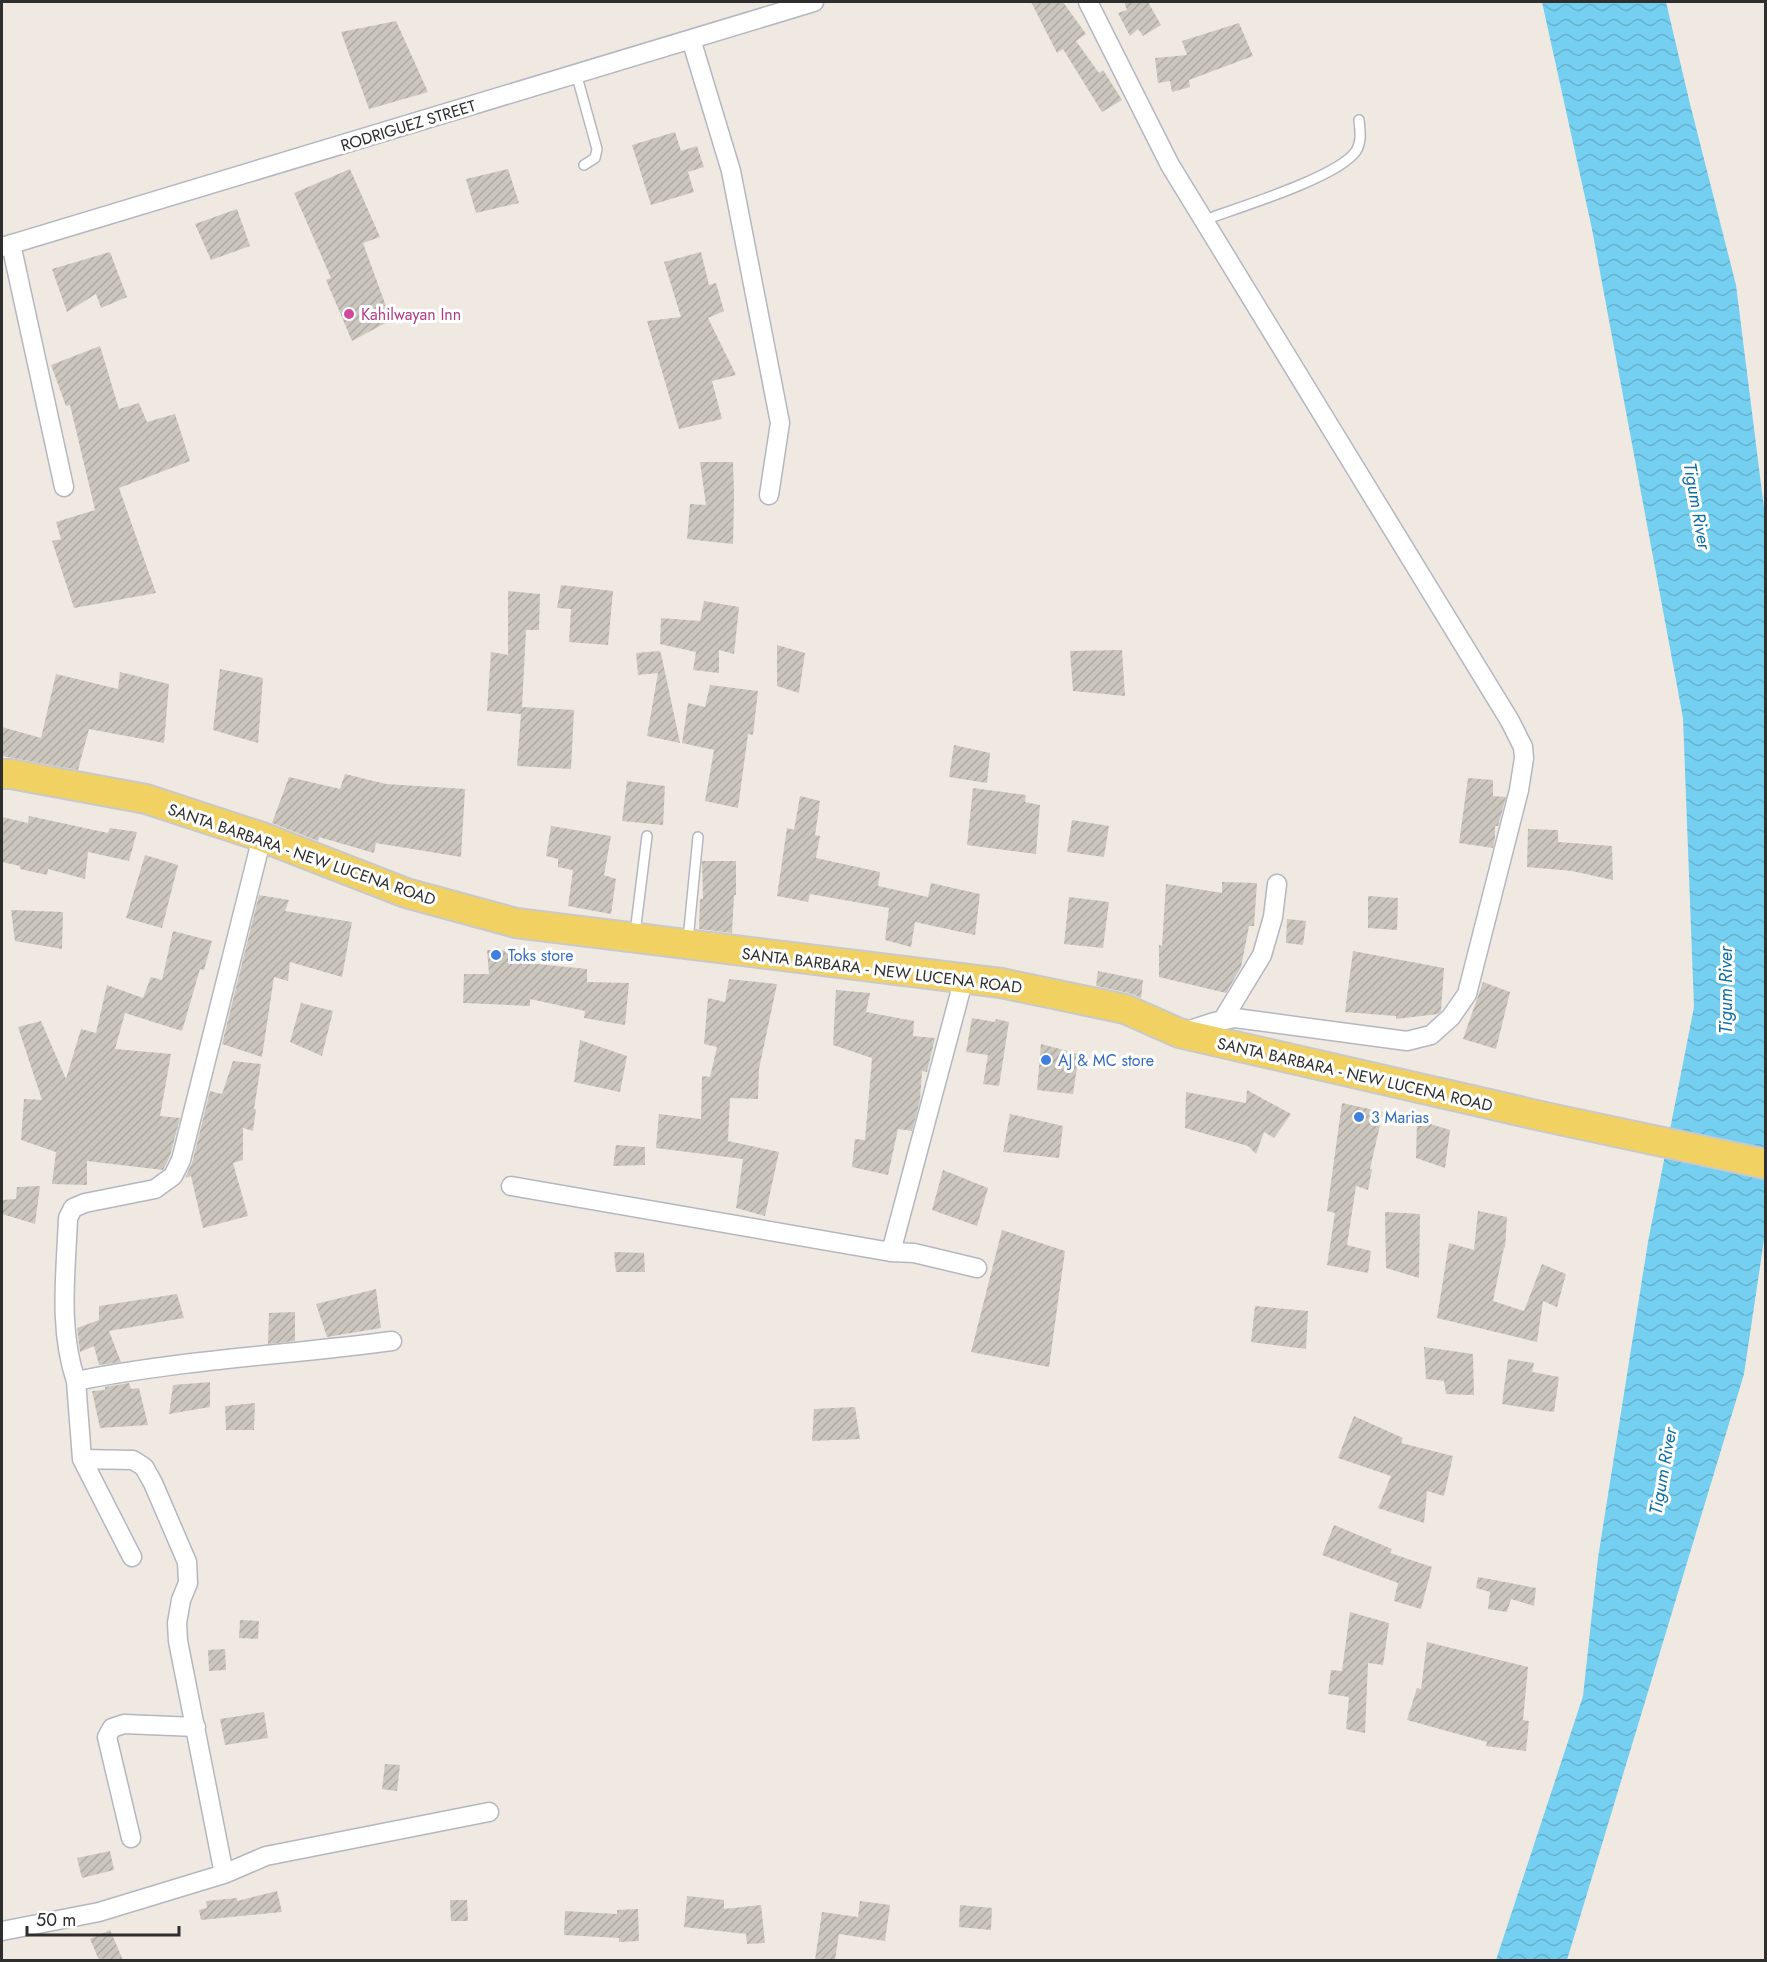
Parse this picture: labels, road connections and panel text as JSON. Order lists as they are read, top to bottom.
{
  "streets": {
    "main road": ["SANTA BARBARA - NEW LUCENA ROAD"],
    "street": ["RODRIGUEZ STREET"]
  },
  "water": ["Tigum River"],
  "places": [
    "Kahilwayan Inn",
    "Toks store",
    "AJ & MC store",
    "3 Marias"
  ],
  "scale_bar": "50 m"
}
